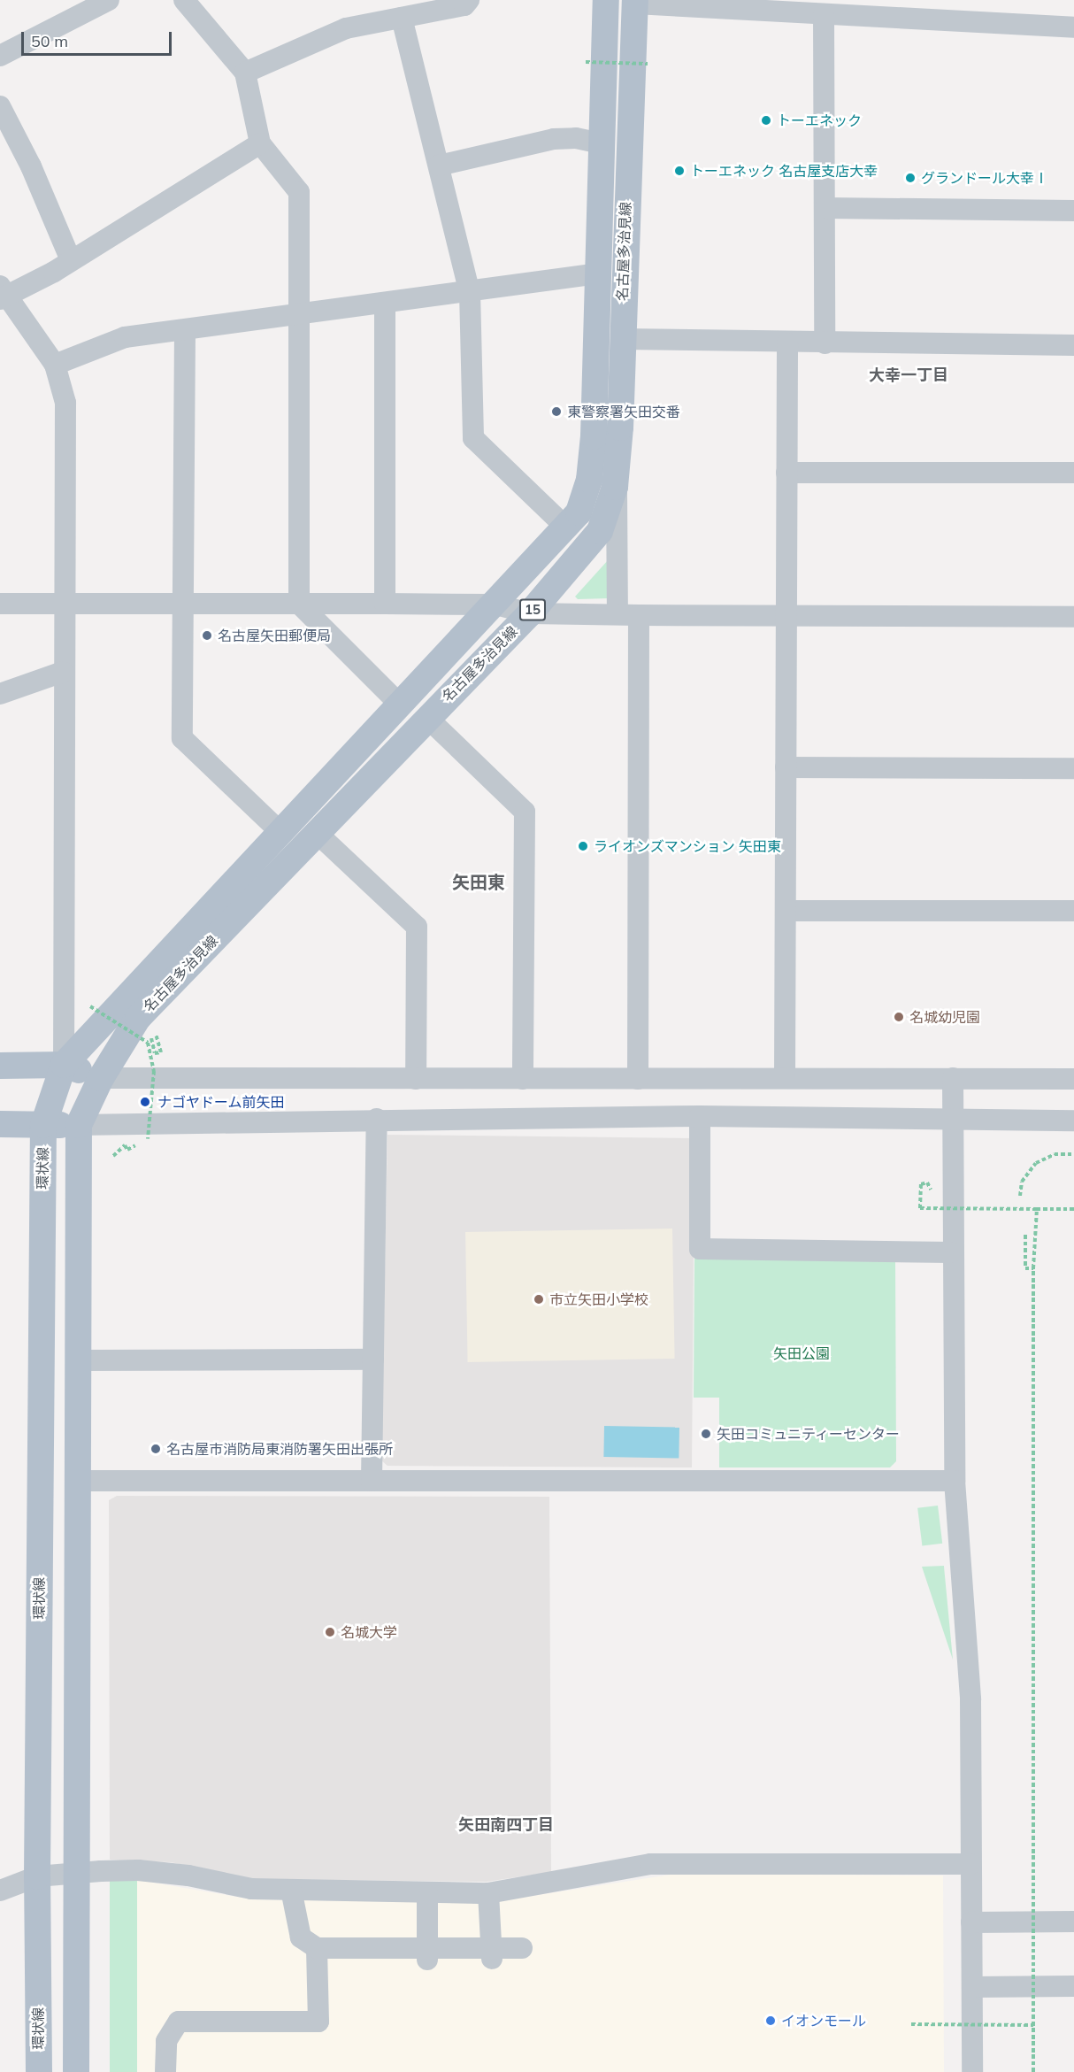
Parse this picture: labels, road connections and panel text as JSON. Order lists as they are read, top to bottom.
{
  "streets": {
    "main road": ["名古屋多治見線", "15", "環状線"]
  },
  "crossings": [
    ["名古屋多治見線", "環状線"]
  ],
  "districts": ["大幸一丁目", "矢田東", "矢田南四丁目"],
  "parks": ["矢田公園"],
  "places": [
    "トーエネック",
    "トーエネック 名古屋支店大幸",
    "グランドール大幸Ⅰ",
    "東警察署矢田交番",
    "名古屋矢田郵便局",
    "ライオンズマンション 矢田東",
    "名城幼児園",
    "ナゴヤドーム前矢田",
    "市立矢田小学校",
    "矢田コミュニティーセンター",
    "名古屋市消防局東消防署矢田出張所",
    "名城大学",
    "イオンモール"
  ],
  "scale_bar": "50 m"
}
